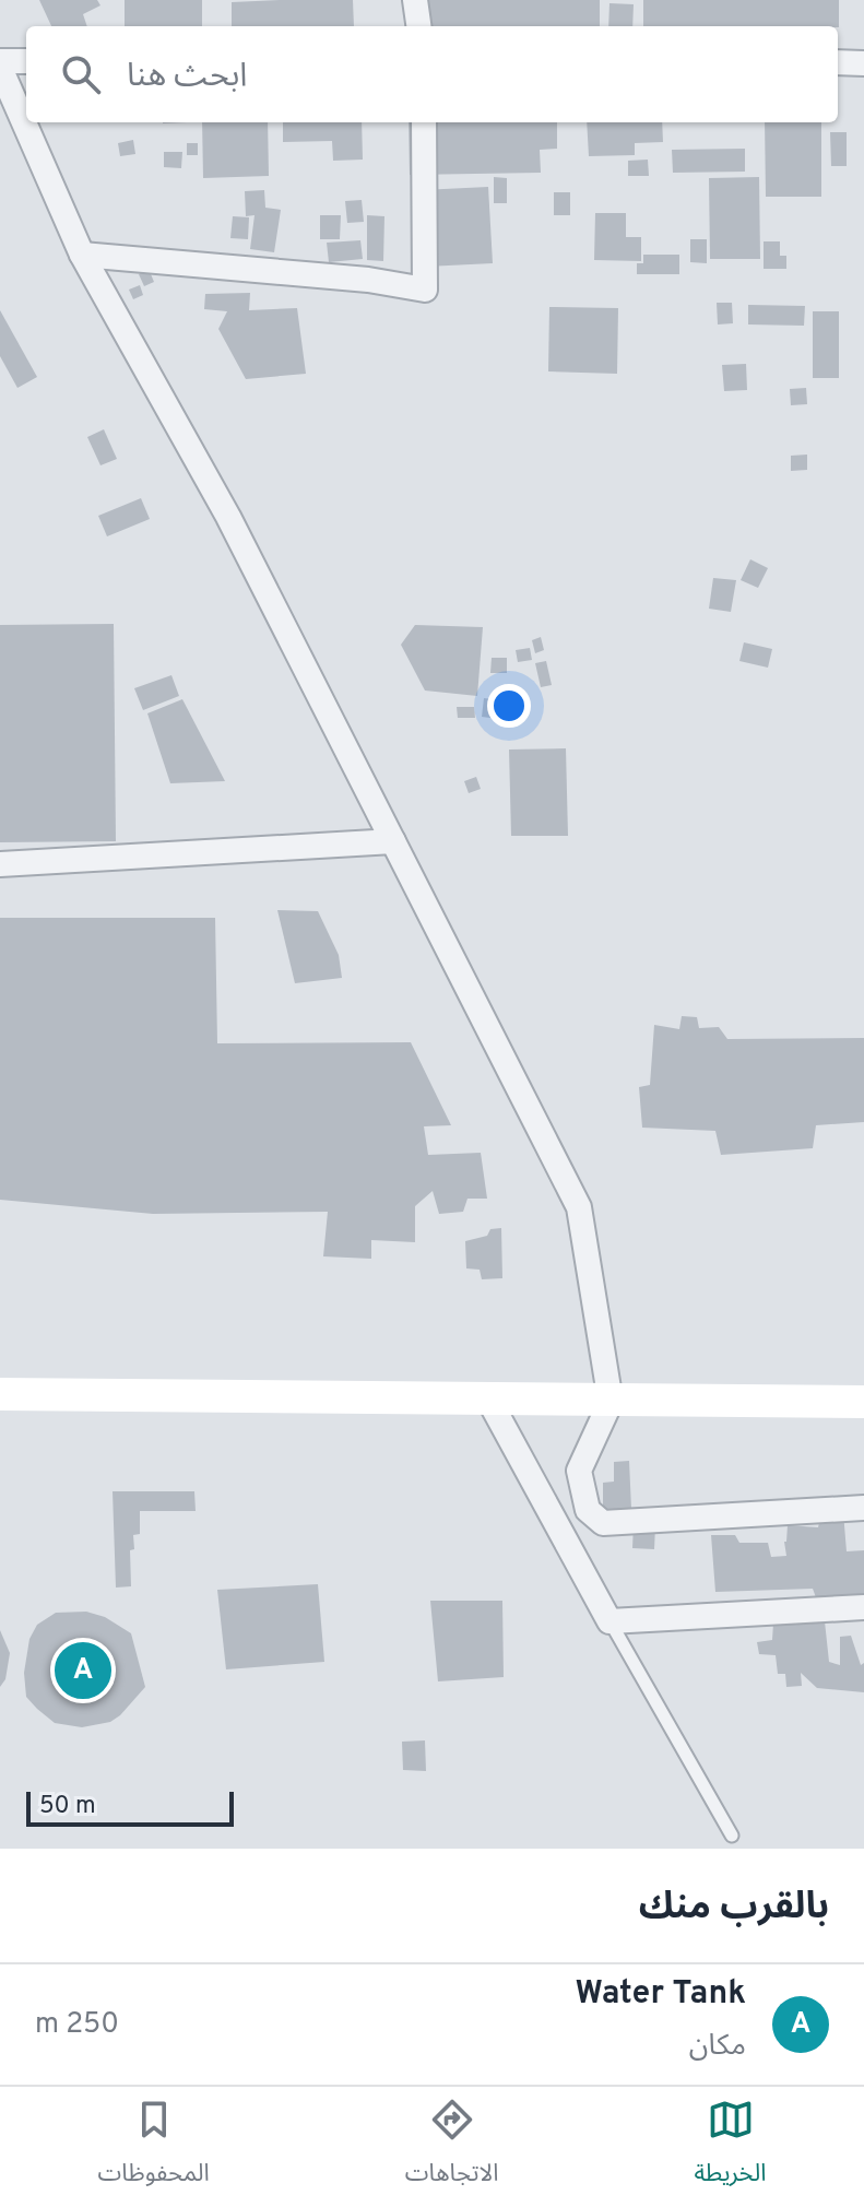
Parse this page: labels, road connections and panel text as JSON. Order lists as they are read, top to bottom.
{
  "scale_bar": "50 m",
  "page": {
    "search": "ابحث هنا",
    "pins": "A",
    "scale": "50 m",
    "heading": "بالقرب منك",
    "list": [
      {
        "mark": "A",
        "name": "Water Tank",
        "note": "مكان",
        "value": "250 m"
      }
    ],
    "nav": ["الخريطة", "الاتجاهات", "المحفوظات"]
  }
}
